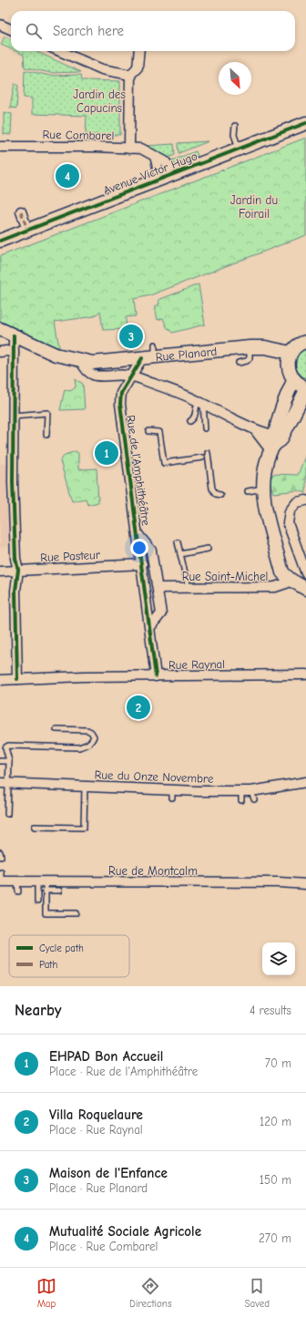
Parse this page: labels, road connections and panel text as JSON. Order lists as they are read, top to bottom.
{
  "streets": {
    "main road": ["Avenue Victor Hugo", "Rue Planard"],
    "street": [
      "Rue Combarel",
      "Rue de l'Amphithéâtre",
      "Rue Pasteur",
      "Rue Saint-Michel",
      "Rue Raynal",
      "Rue du Onze Novembre",
      "Rue de Montcalm"
    ]
  },
  "crossings": [
    ["Rue Combarel", "Avenue Victor Hugo"],
    ["Rue Planard", "Rue de l'Amphithéâtre"],
    ["Rue de l'Amphithéâtre", "Rue Pasteur"],
    ["Rue de l'Amphithéâtre", "Rue Raynal"]
  ],
  "parks": ["Jardin des Capucins", "Jardin du Foirail"],
  "legend": ["Cycle path", "Path"],
  "north": "bottom right",
  "page": {
    "search": "Search here",
    "pins": [
      "4",
      "3",
      "1",
      "2"
    ],
    "heading": ["Nearby", "4 results"],
    "list": [
      {
        "mark": "1",
        "name": "EHPAD Bon Accueil",
        "note": "Place · Rue de l'Amphithéâtre",
        "value": "70 m"
      },
      {
        "mark": "2",
        "name": "Villa Roquelaure",
        "note": "Place · Rue Raynal",
        "value": "120 m"
      },
      {
        "mark": "3",
        "name": "Maison de l'Enfance",
        "note": "Place · Rue Planard",
        "value": "150 m"
      },
      {
        "mark": "4",
        "name": "Mutualité Sociale Agricole",
        "note": "Place · Rue Combarel",
        "value": "270 m"
      }
    ],
    "nav": ["Map", "Directions", "Saved"]
  }
}
